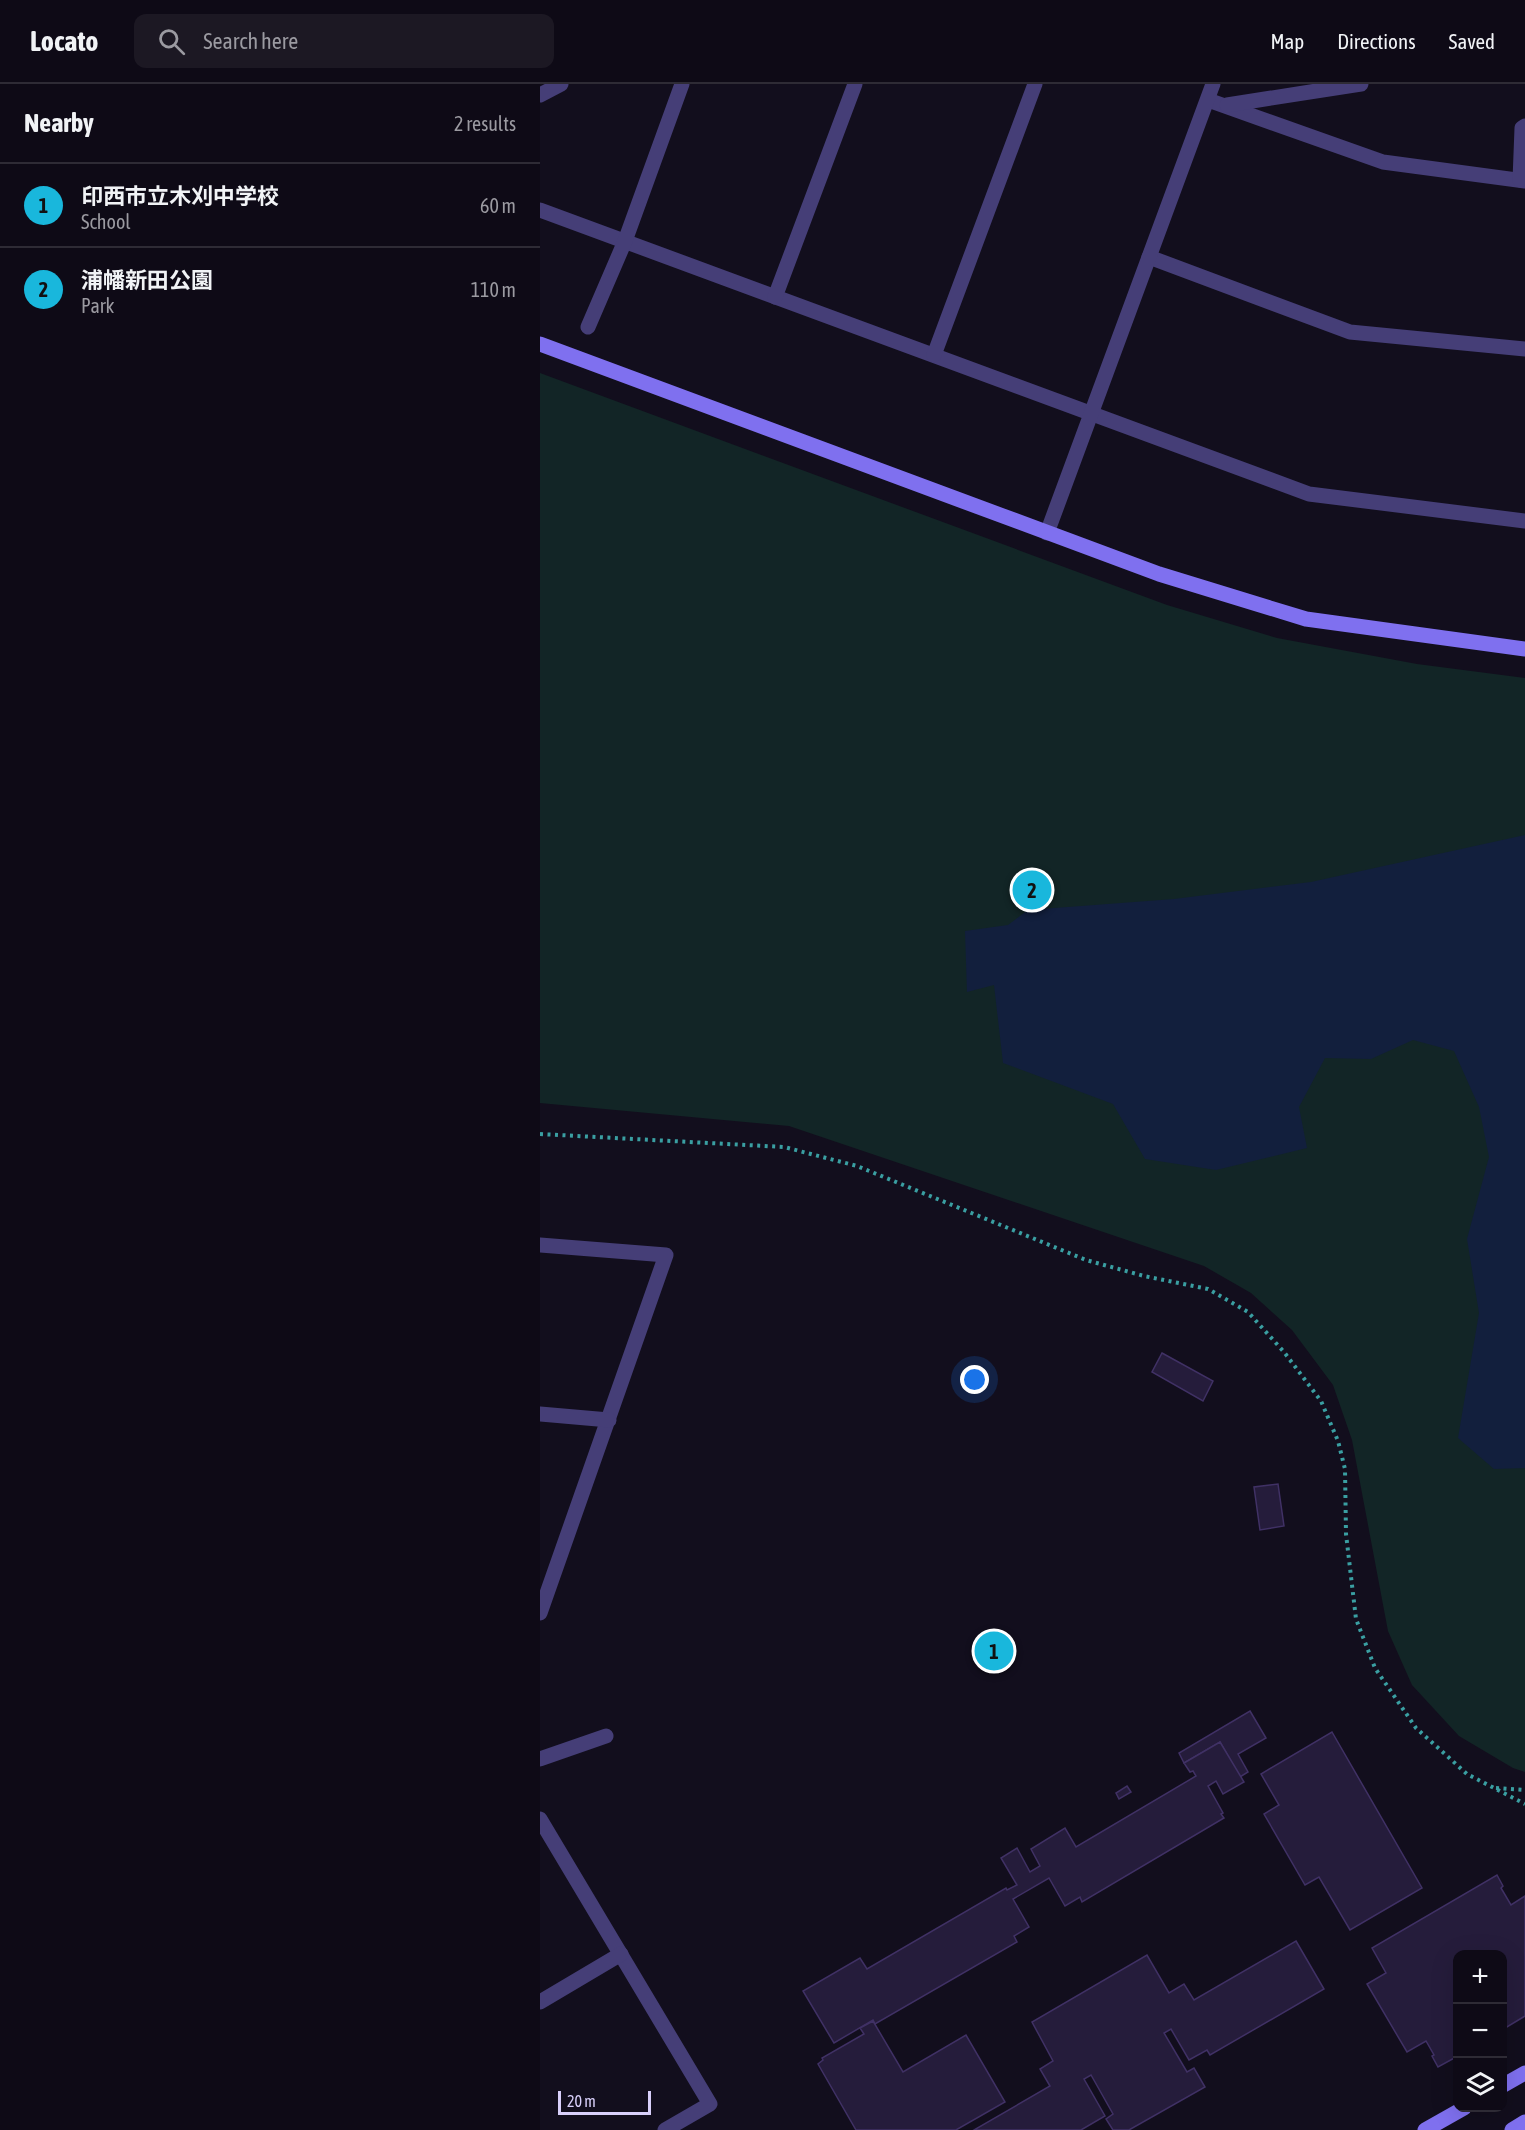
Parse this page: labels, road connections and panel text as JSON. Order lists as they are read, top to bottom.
{
  "scale_bar": "20 m",
  "page": {
    "header": "Locato",
    "search": "Search here",
    "nav": ["Map", "Directions", "Saved"],
    "heading": ["Nearby", "2 results"],
    "list": [
      {
        "mark": "1",
        "name": "印西市立木刈中学校",
        "note": "School",
        "value": "60 m"
      },
      {
        "mark": "2",
        "name": "浦幡新田公園",
        "note": "Park",
        "value": "110 m"
      }
    ],
    "pins": ["2", "1"],
    "map_buttons": ["+", "−"],
    "scale": "20 m"
  }
}
